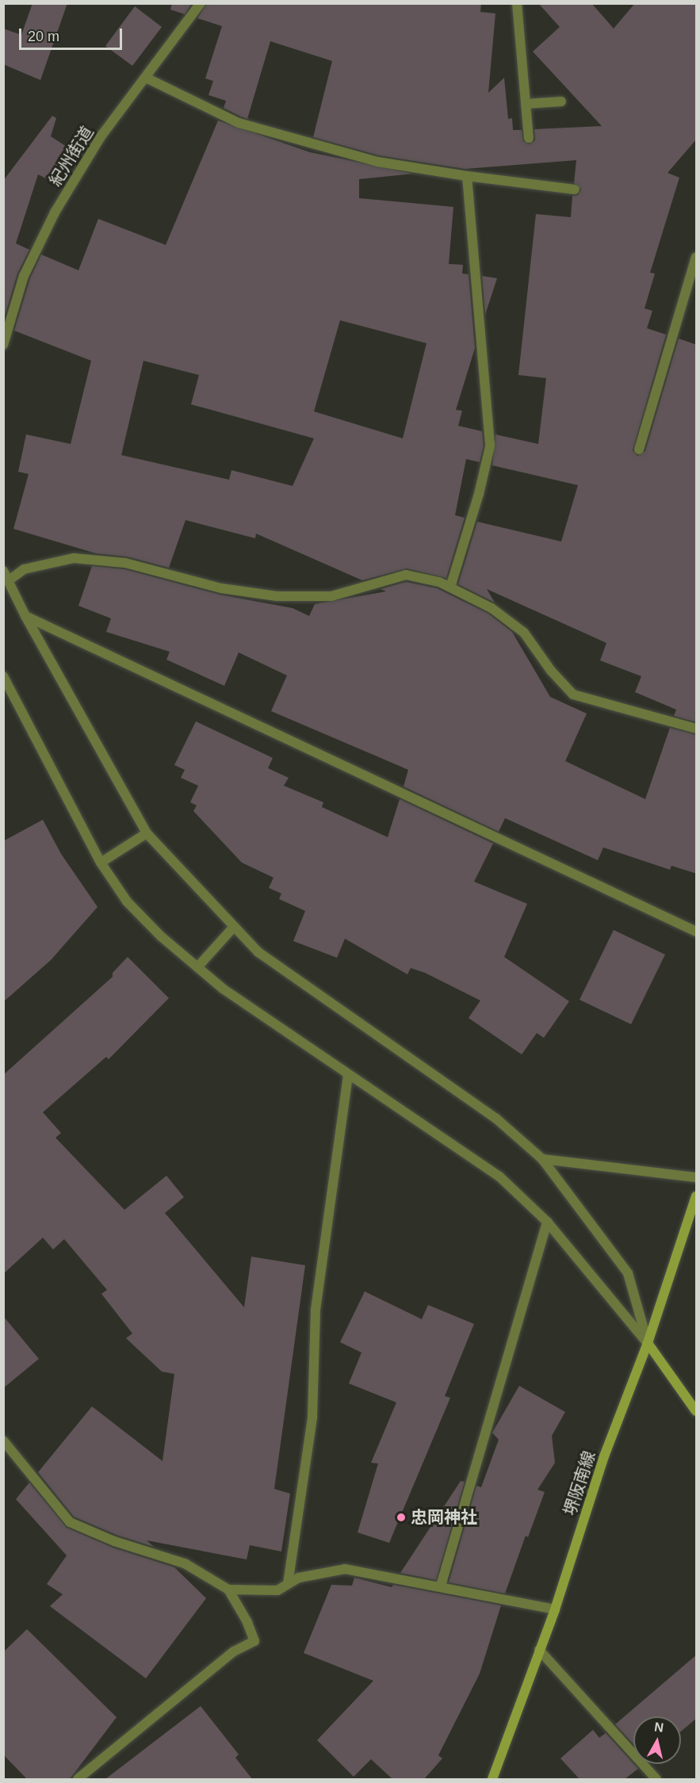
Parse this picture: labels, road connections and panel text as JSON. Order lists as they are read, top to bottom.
{
  "streets": {
    "main road": ["堺阪南線"],
    "street": ["紀州街道"]
  },
  "places": ["忠岡神社"],
  "scale_bar": "20 m",
  "north": "top"
}
